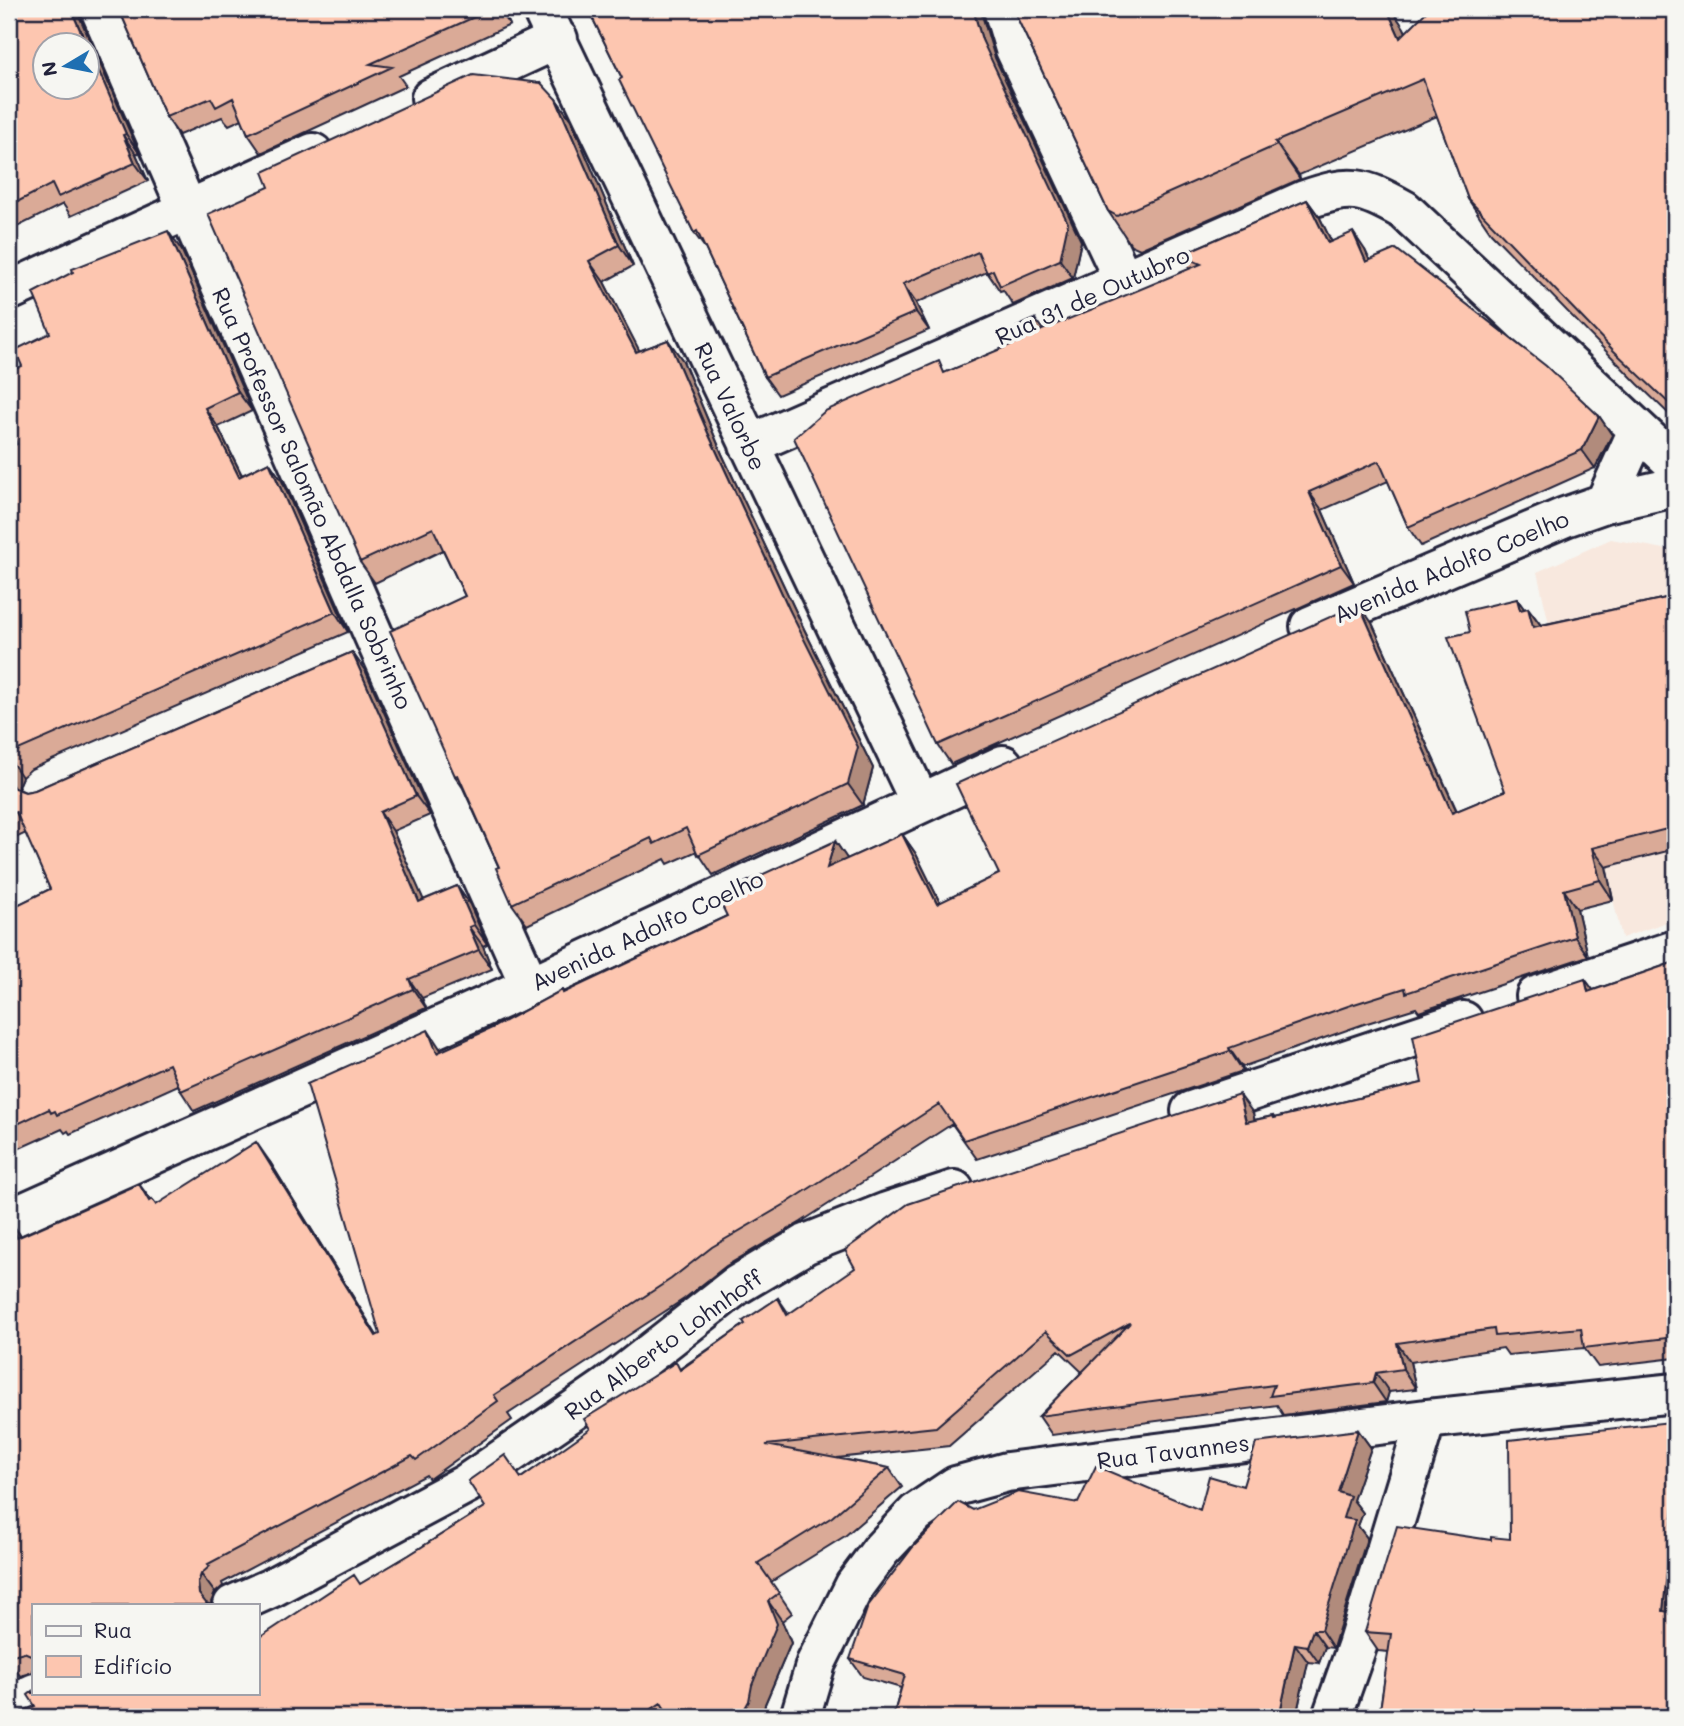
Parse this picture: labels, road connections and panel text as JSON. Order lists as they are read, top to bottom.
{
  "streets": {
    "street": [
      "Rua 31 de Outubro",
      "Rua Valorbe",
      "Rua Professor Salomão Abdalla Sobrinho",
      "Avenida Adolfo Coelho",
      "Rua Alberto Lohnhoff",
      "Rua Tavannes"
    ]
  },
  "crossings": [
    ["Rua 31 de Outubro", "Rua Valorbe"],
    ["Rua Valorbe", "Avenida Adolfo Coelho"],
    ["Rua Professor Salomão Abdalla Sobrinho", "Avenida Adolfo Coelho"]
  ],
  "legend": ["Rua", "Edifício"],
  "north": "left"
}
